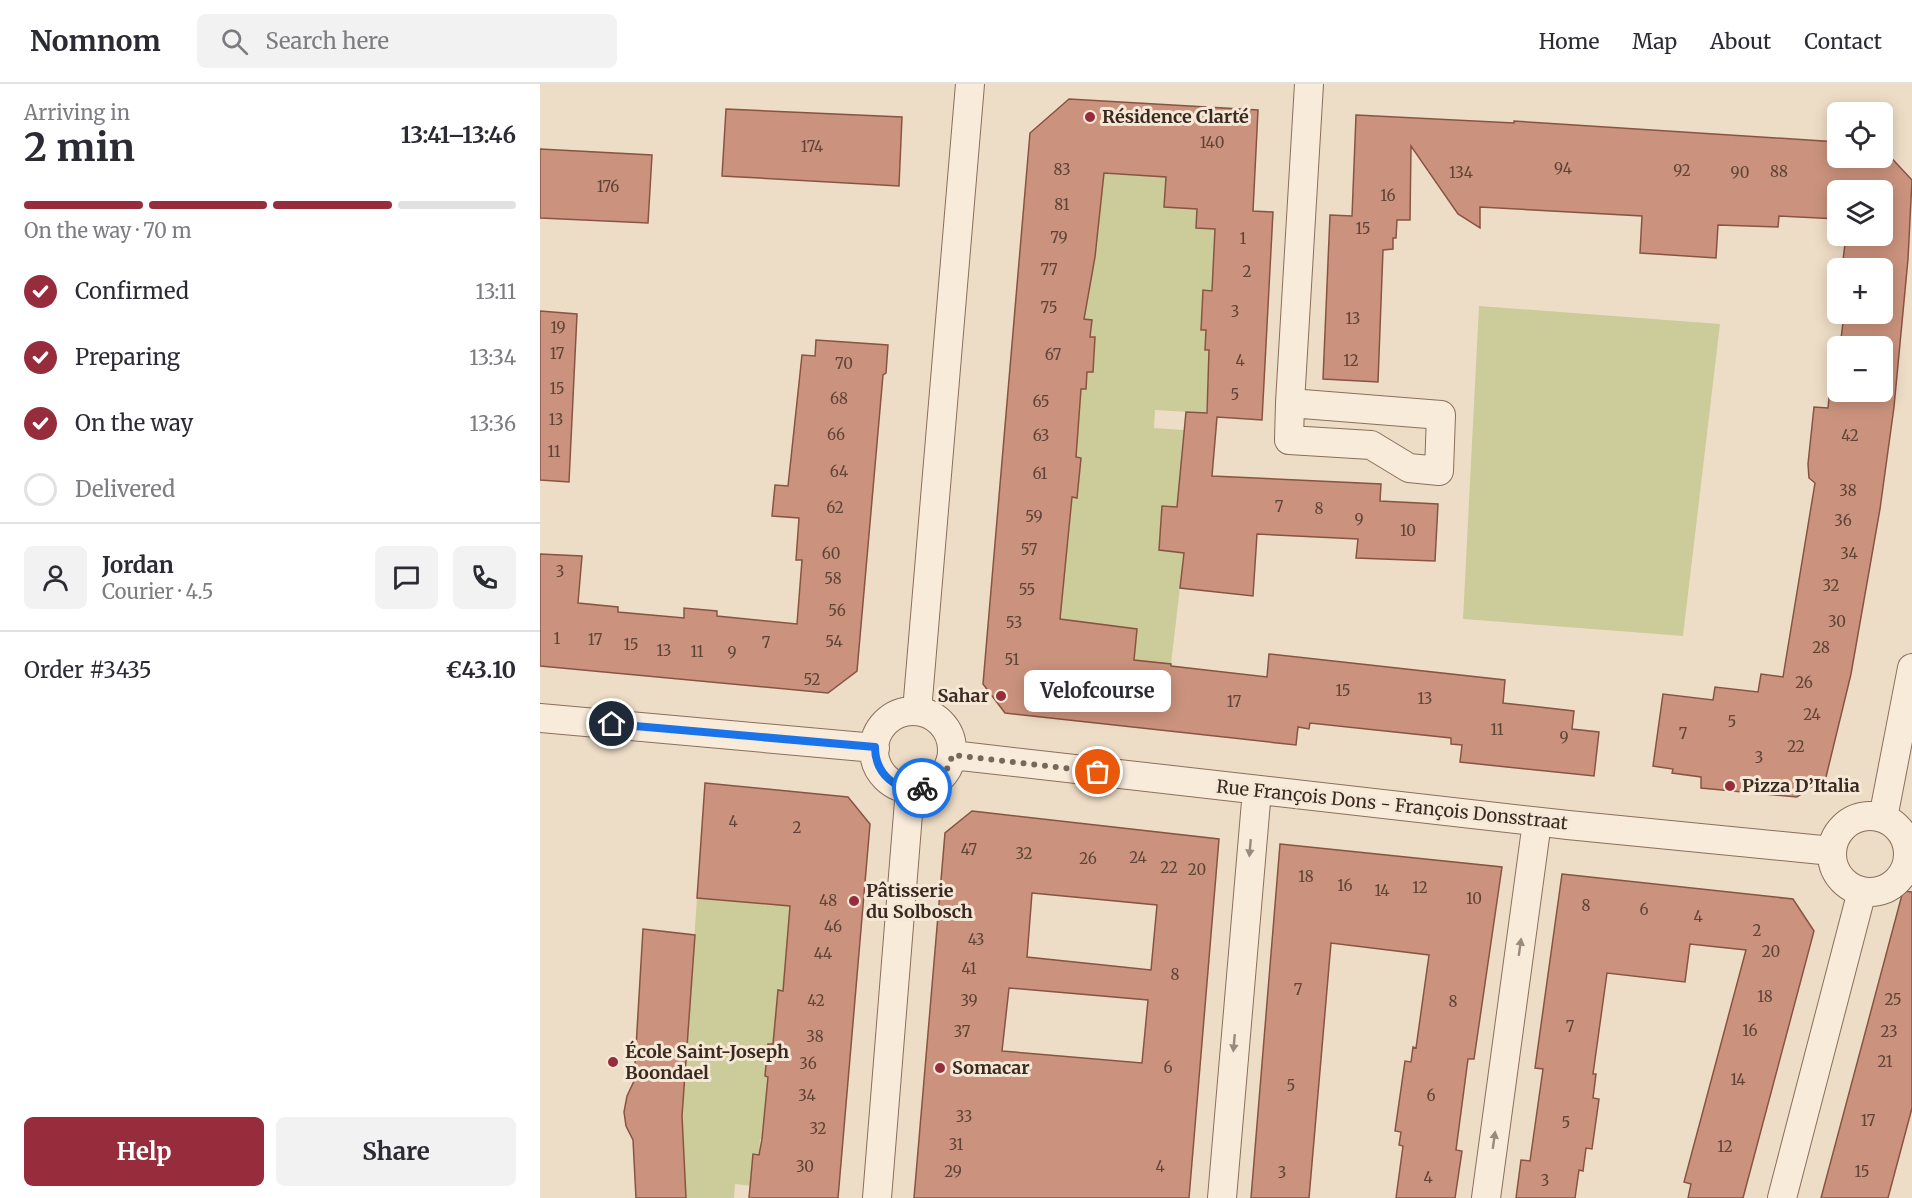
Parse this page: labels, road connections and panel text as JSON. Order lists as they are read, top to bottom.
{
  "streets": {
    "street": ["Rue François Dons - François Donsstraat"]
  },
  "places": [
    "Résidence Clarté",
    "Sahar",
    "Velofcourse",
    "Pizza D’Italia",
    "Pâtisserie du Solbosch",
    "École Saint-Joseph Boondael",
    "Somacar"
  ],
  "house_numbers": [
    "140",
    "174",
    "94",
    "83",
    "92",
    "88",
    "134",
    "90",
    "176",
    "16",
    "81",
    "15",
    "79",
    "1",
    "77",
    "2",
    "75",
    "3",
    "13",
    "19",
    "17",
    "67",
    "4",
    "12",
    "70",
    "15",
    "5",
    "68",
    "65",
    "13",
    "66",
    "63",
    "42",
    "11",
    "64",
    "61",
    "38",
    "7",
    "62",
    "8",
    "59",
    "9",
    "36",
    "10",
    "57",
    "60",
    "34",
    "3",
    "58",
    "32",
    "55",
    "56",
    "30",
    "53",
    "1",
    "17",
    "54",
    "7",
    "15",
    "28",
    "13",
    "11",
    "9",
    "51",
    "52",
    "26",
    "15",
    "13",
    "17",
    "24",
    "5",
    "11",
    "7",
    "9",
    "22",
    "3",
    "4",
    "2",
    "47",
    "32",
    "24",
    "26",
    "22",
    "20",
    "18",
    "16",
    "12",
    "14",
    "10",
    "48",
    "8",
    "6",
    "4",
    "46",
    "2",
    "43",
    "20",
    "44",
    "41",
    "8",
    "7",
    "18",
    "25",
    "42",
    "39",
    "8",
    "7",
    "16",
    "37",
    "23",
    "38",
    "21",
    "36",
    "6",
    "14",
    "5",
    "34",
    "6",
    "33",
    "17",
    "5",
    "32",
    "31",
    "12",
    "30",
    "4",
    "29",
    "15",
    "3",
    "4",
    "3"
  ],
  "page": {
    "header": "Nomnom",
    "search": "Search here",
    "nav": [
      "Home",
      "Map",
      "About",
      "Contact"
    ],
    "heading": ["2 min", "Arriving in", "13:41–13:46"],
    "panel": [
      "Jordan",
      "Courier · 4.5",
      "Order #3435",
      "€43.10"
    ],
    "map_buttons": ["+", "−"],
    "bar": "On the way · 70 m",
    "list": [
      ["Confirmed", "13:11"],
      ["Preparing", "13:34"],
      ["On the way", "13:36"],
      "Delivered"
    ],
    "bubble": "Velofcourse",
    "buttons": ["Help", "Share"]
  }
}
